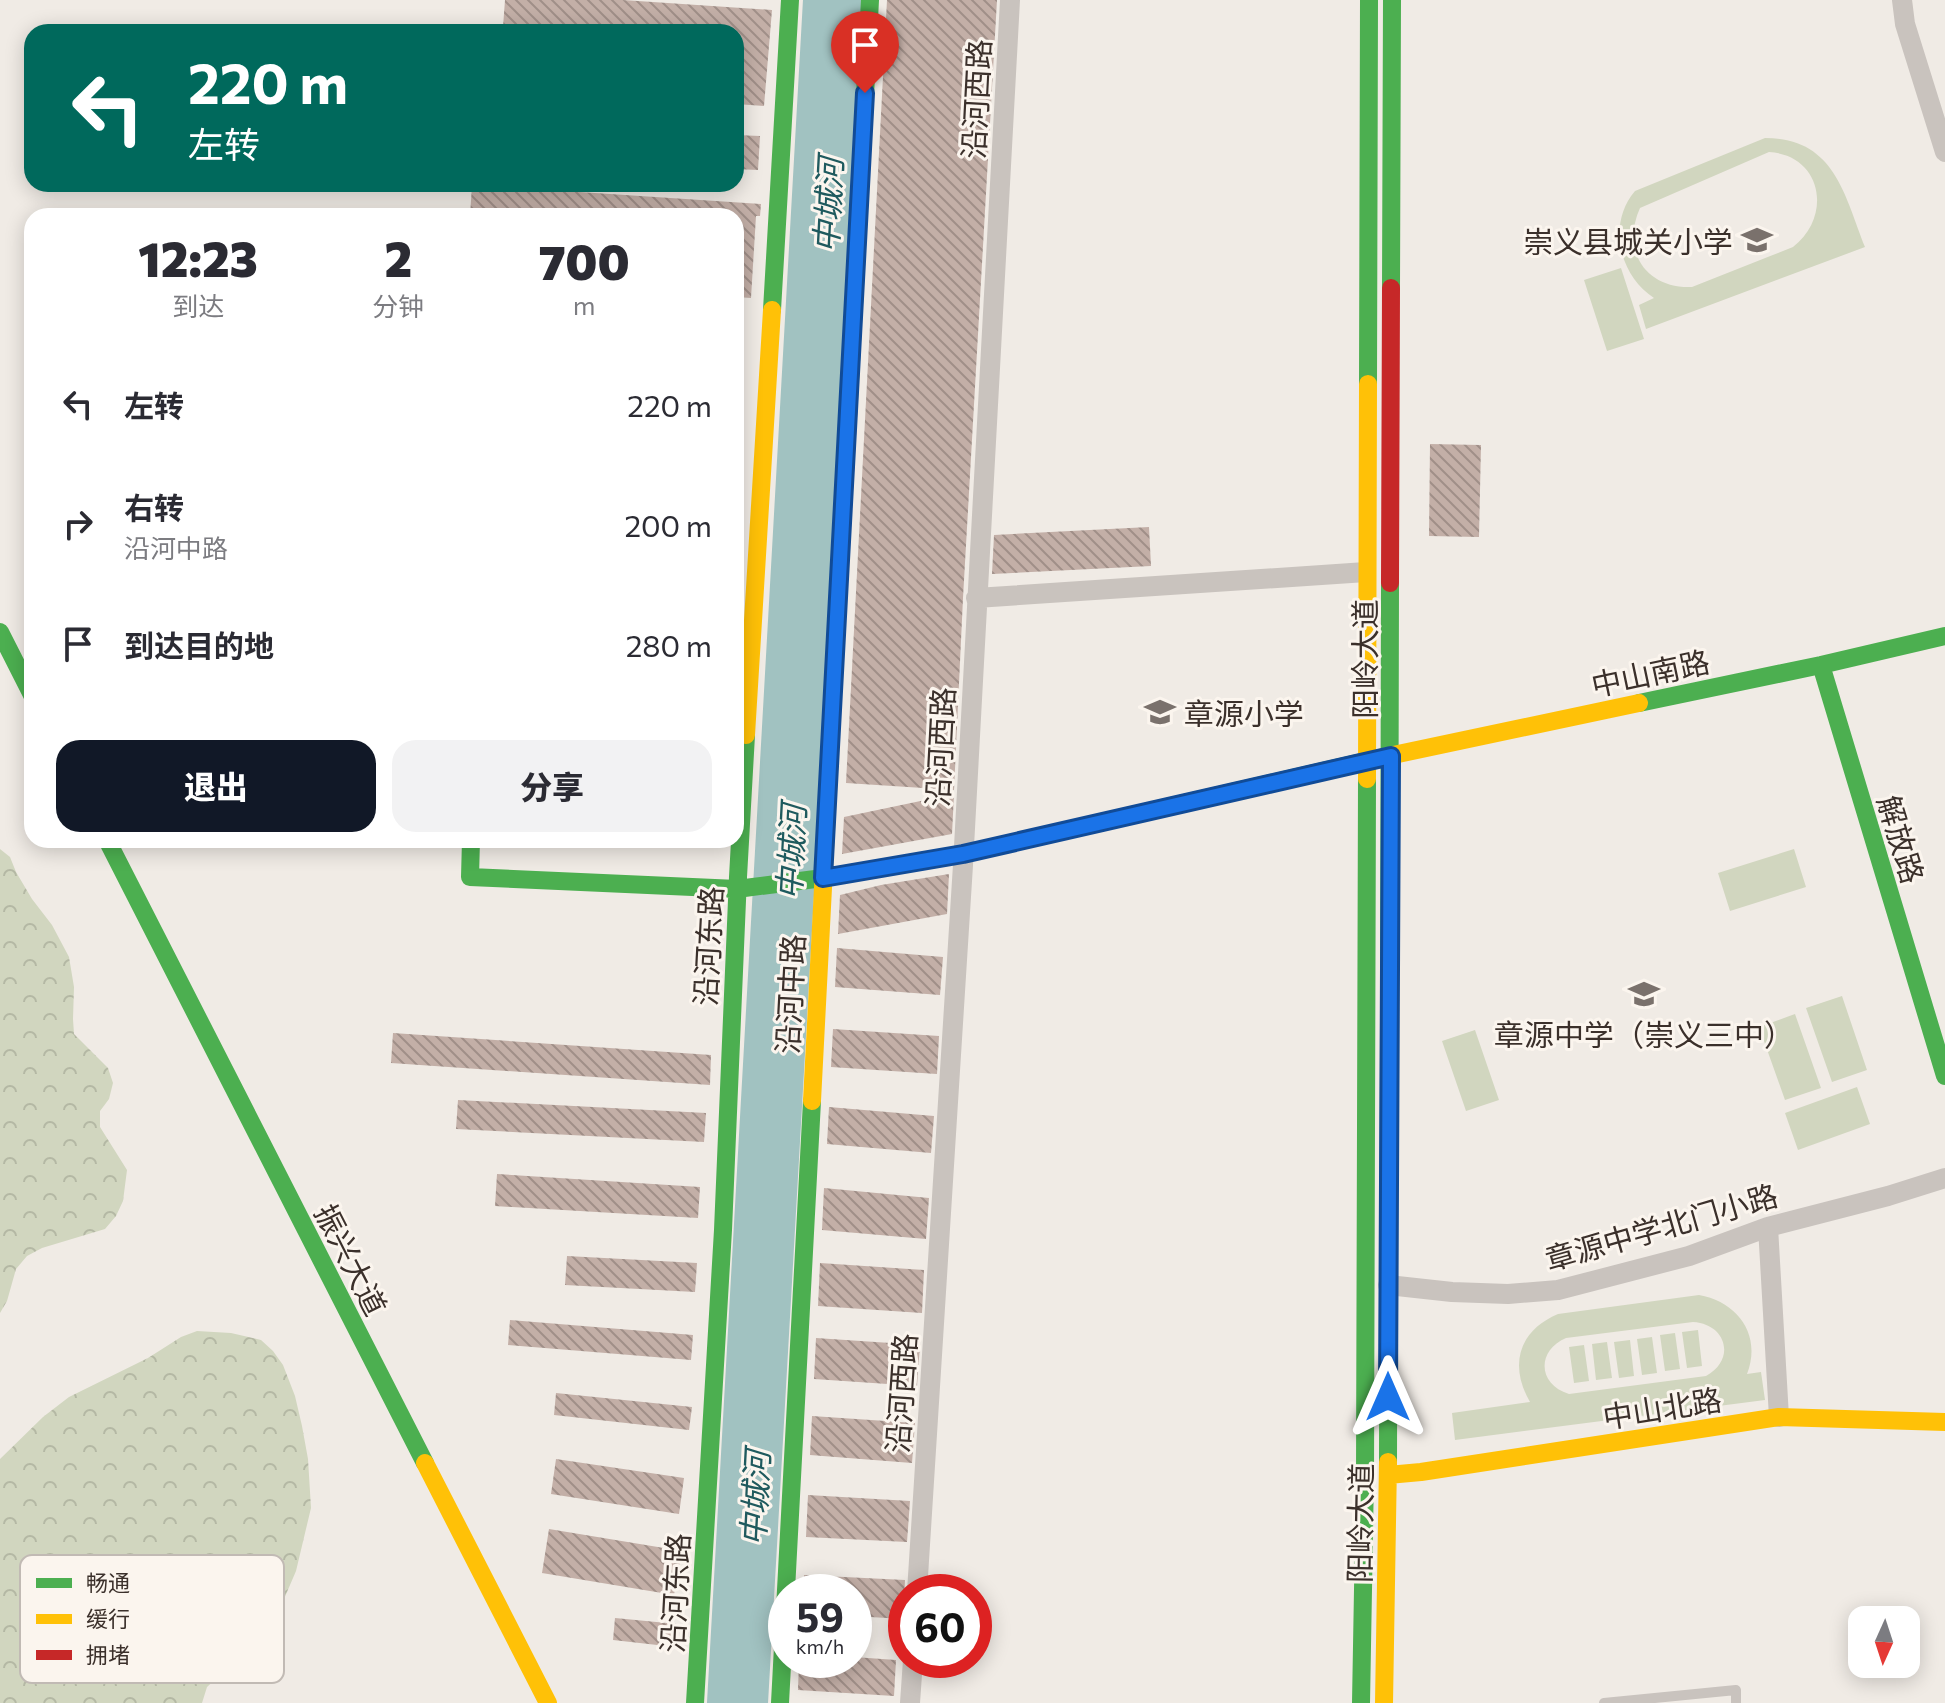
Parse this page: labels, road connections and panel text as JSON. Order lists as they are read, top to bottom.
{
  "streets": {
    "street": [
      "沿河西路",
      "阳岭大道",
      "中山南路",
      "解放路",
      "沿河东路",
      "沿河中路",
      "章源中学北门小路",
      "振兴大道",
      "中山北路"
    ]
  },
  "crossings": [
    ["沿河西路", "中山南路"],
    ["阳岭大道", "中山南路"],
    ["阳岭大道", "章源中学北门小路"],
    ["阳岭大道", "中山北路"],
    ["中山南路", "解放路"],
    ["中山南路", "沿河东路"],
    ["中山南路", "沿河中路"]
  ],
  "water": ["中城河"],
  "places": {
    "school or university": ["崇义县城关小学", "章源小学", "章源中学（崇义三中）"]
  },
  "legend": ["畅通", "缓行", "拥堵"],
  "north": "bottom",
  "page": {
    "turn": ["220 m", "左转"],
    "eta": [
      "12:23",
      "到达",
      "2",
      "分钟",
      "700",
      "m"
    ],
    "list": [
      {
        "name": "左转",
        "value": "220 m"
      },
      {
        "name": "右转",
        "note": "沿河中路",
        "value": "200 m"
      },
      {
        "name": "到达目的地",
        "value": "280 m"
      }
    ],
    "buttons": ["退出", "分享"],
    "speed": "59 km/h",
    "limit": "60"
  }
}
